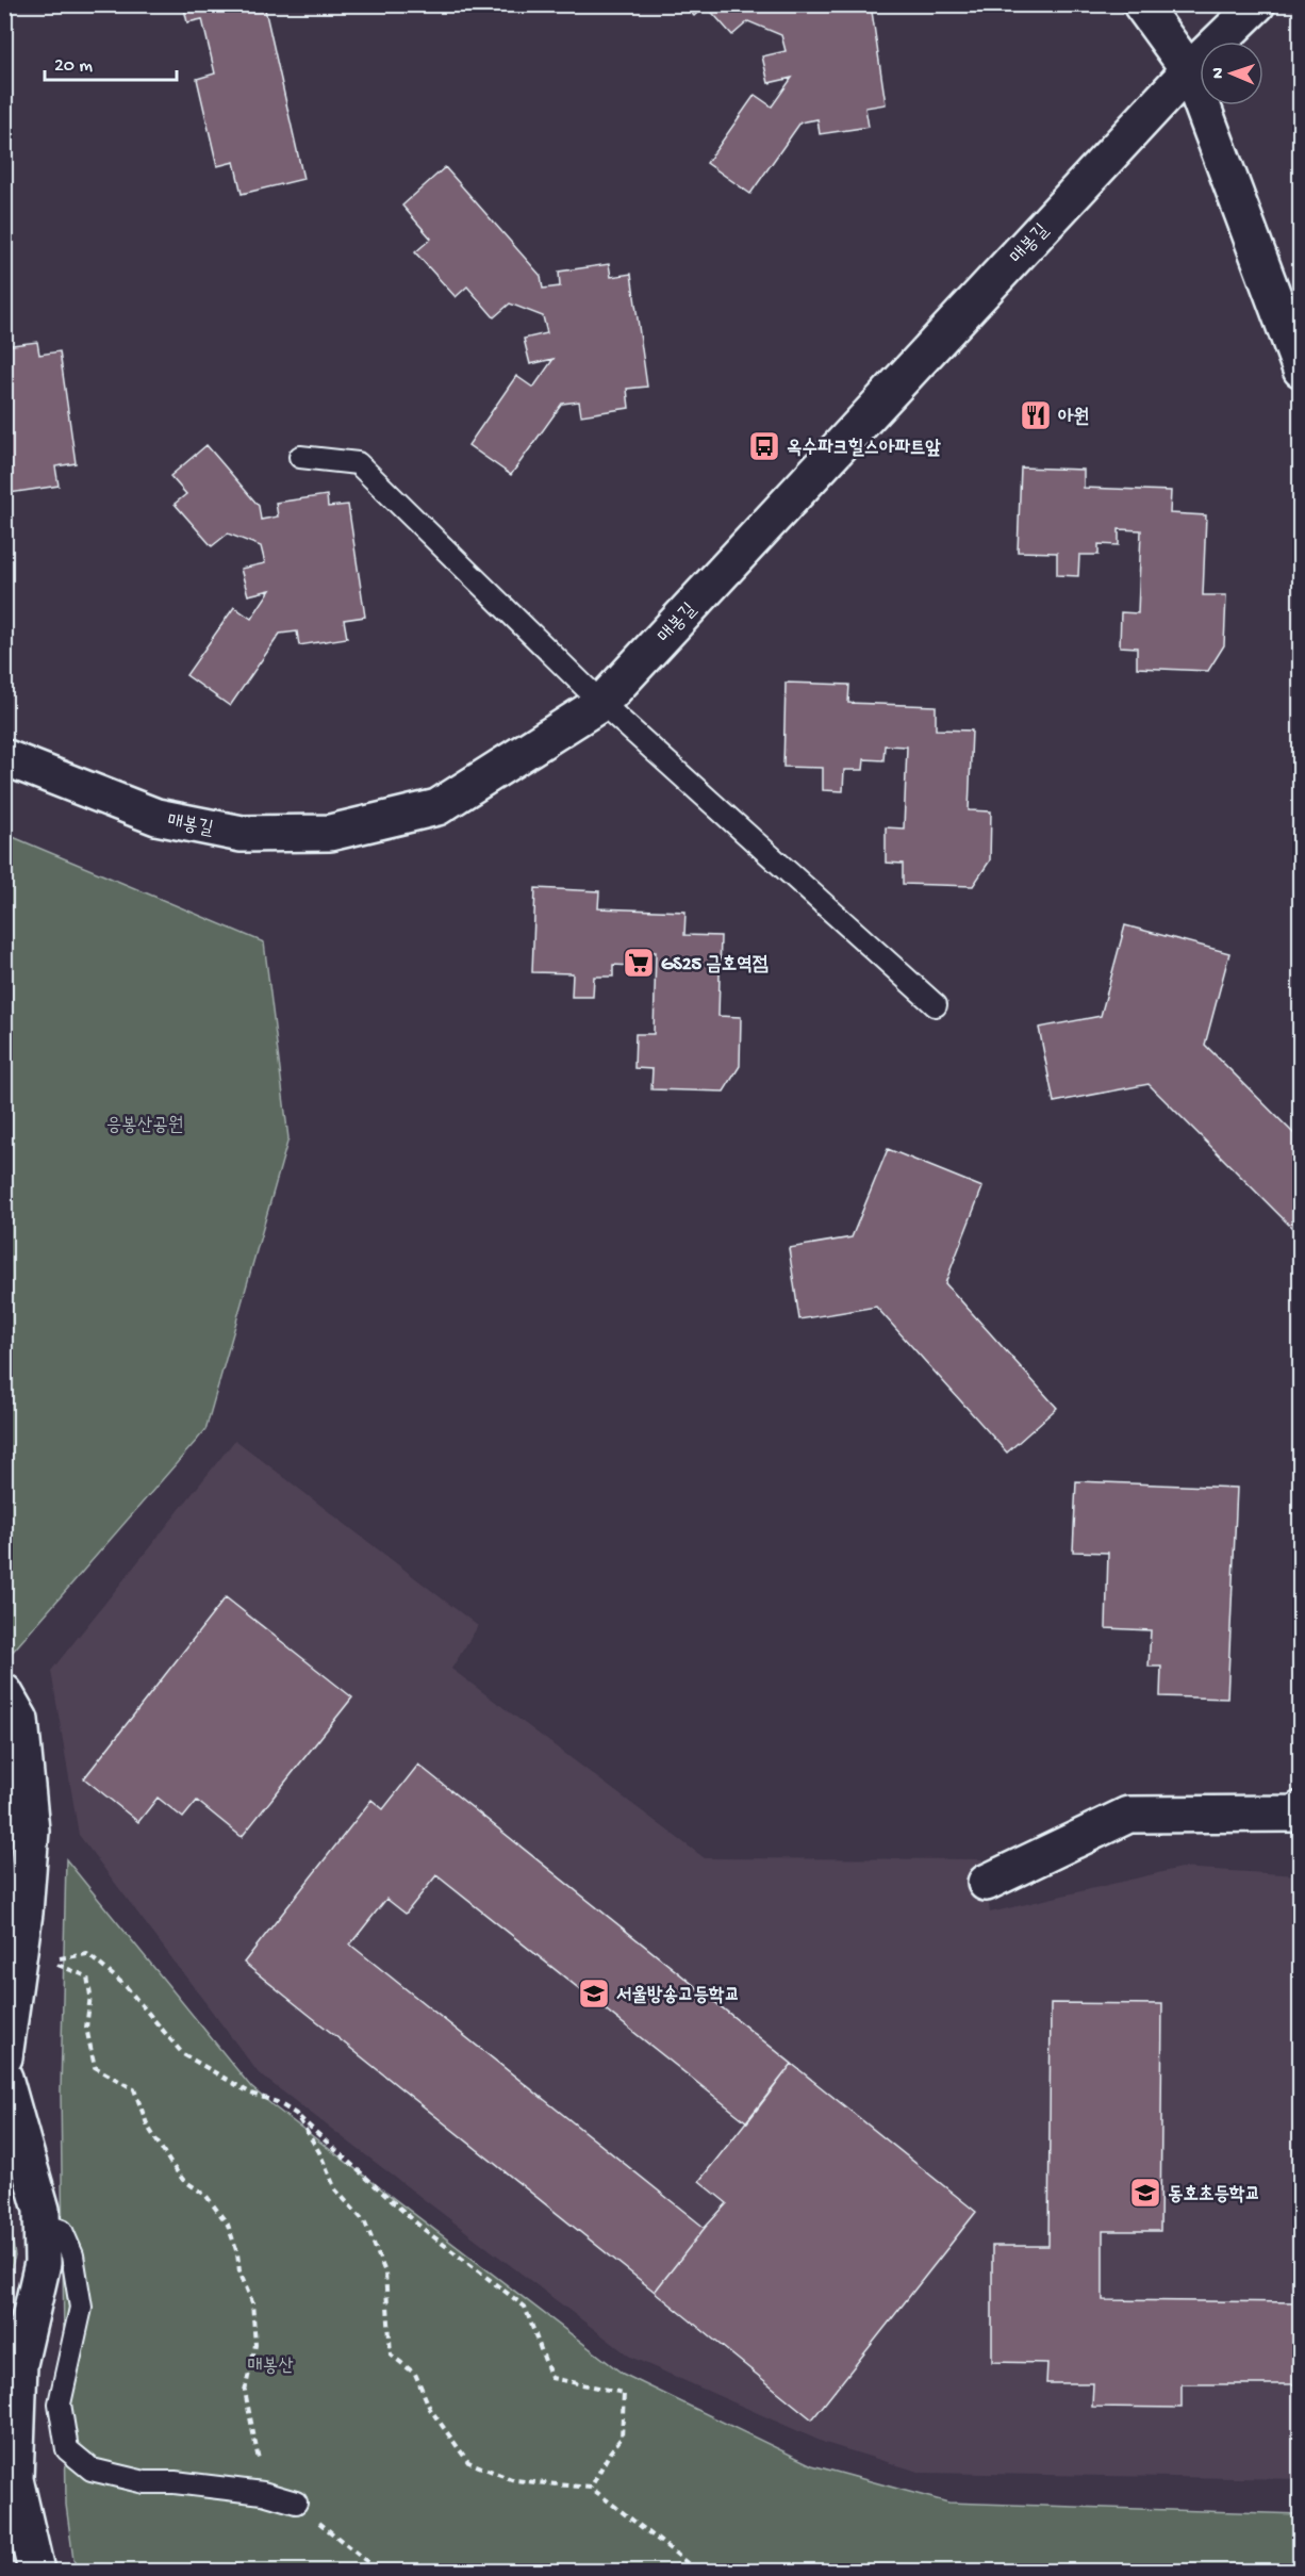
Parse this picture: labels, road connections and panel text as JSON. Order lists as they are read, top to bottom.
{
  "streets": {
    "street": ["매봉길"]
  },
  "parks": ["응봉산공원", "매봉산"],
  "places": {
    "restaurant": ["아원"],
    "bus stop": ["옥수파크힐스아파트앞"],
    "supermarket": ["GS25 금호역점"],
    "school or university": ["서울방송고등학교", "동호초등학교"]
  },
  "scale_bar": "20 m",
  "north": "left"
}
